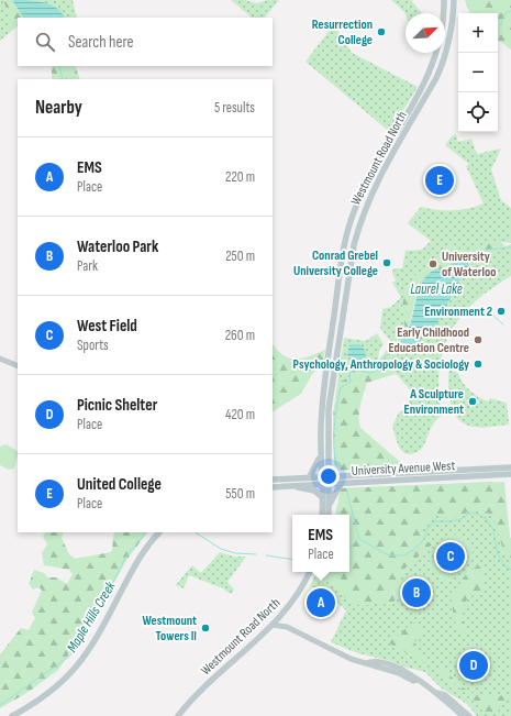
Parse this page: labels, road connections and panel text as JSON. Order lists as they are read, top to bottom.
{
  "streets": {
    "main road": ["Westmount Road North", "University Avenue West"]
  },
  "crossings": [
    ["Westmount Road North", "University Avenue West"]
  ],
  "water": ["Laurel Lake", "Maple Hills Creek"],
  "places": [
    "Resurrection College",
    "Conrad Grebel University College",
    "University of Waterloo",
    "Environment 2",
    "Early Childhood Education Centre",
    "Psychology, Anthropology & Sociology",
    "A Sculpture Environment",
    "Westmount Towers II"
  ],
  "north": "top right",
  "page": {
    "map_buttons": ["+", "−"],
    "search": "Search here",
    "heading": ["Nearby", "5 results"],
    "list": [
      {
        "mark": "A",
        "name": "EMS",
        "note": "Place",
        "value": "220 m"
      },
      {
        "mark": "B",
        "name": "Waterloo Park",
        "note": "Park",
        "value": "250 m"
      },
      {
        "mark": "C",
        "name": "West Field",
        "note": "Sports",
        "value": "260 m"
      },
      {
        "mark": "D",
        "name": "Picnic Shelter",
        "note": "Place",
        "value": "420 m"
      },
      {
        "mark": "E",
        "name": "United College",
        "note": "Place",
        "value": "550 m"
      }
    ],
    "pins": [
      "E",
      "C",
      "B",
      "A",
      "D"
    ],
    "popup": ["EMS", "Place"]
  }
}
